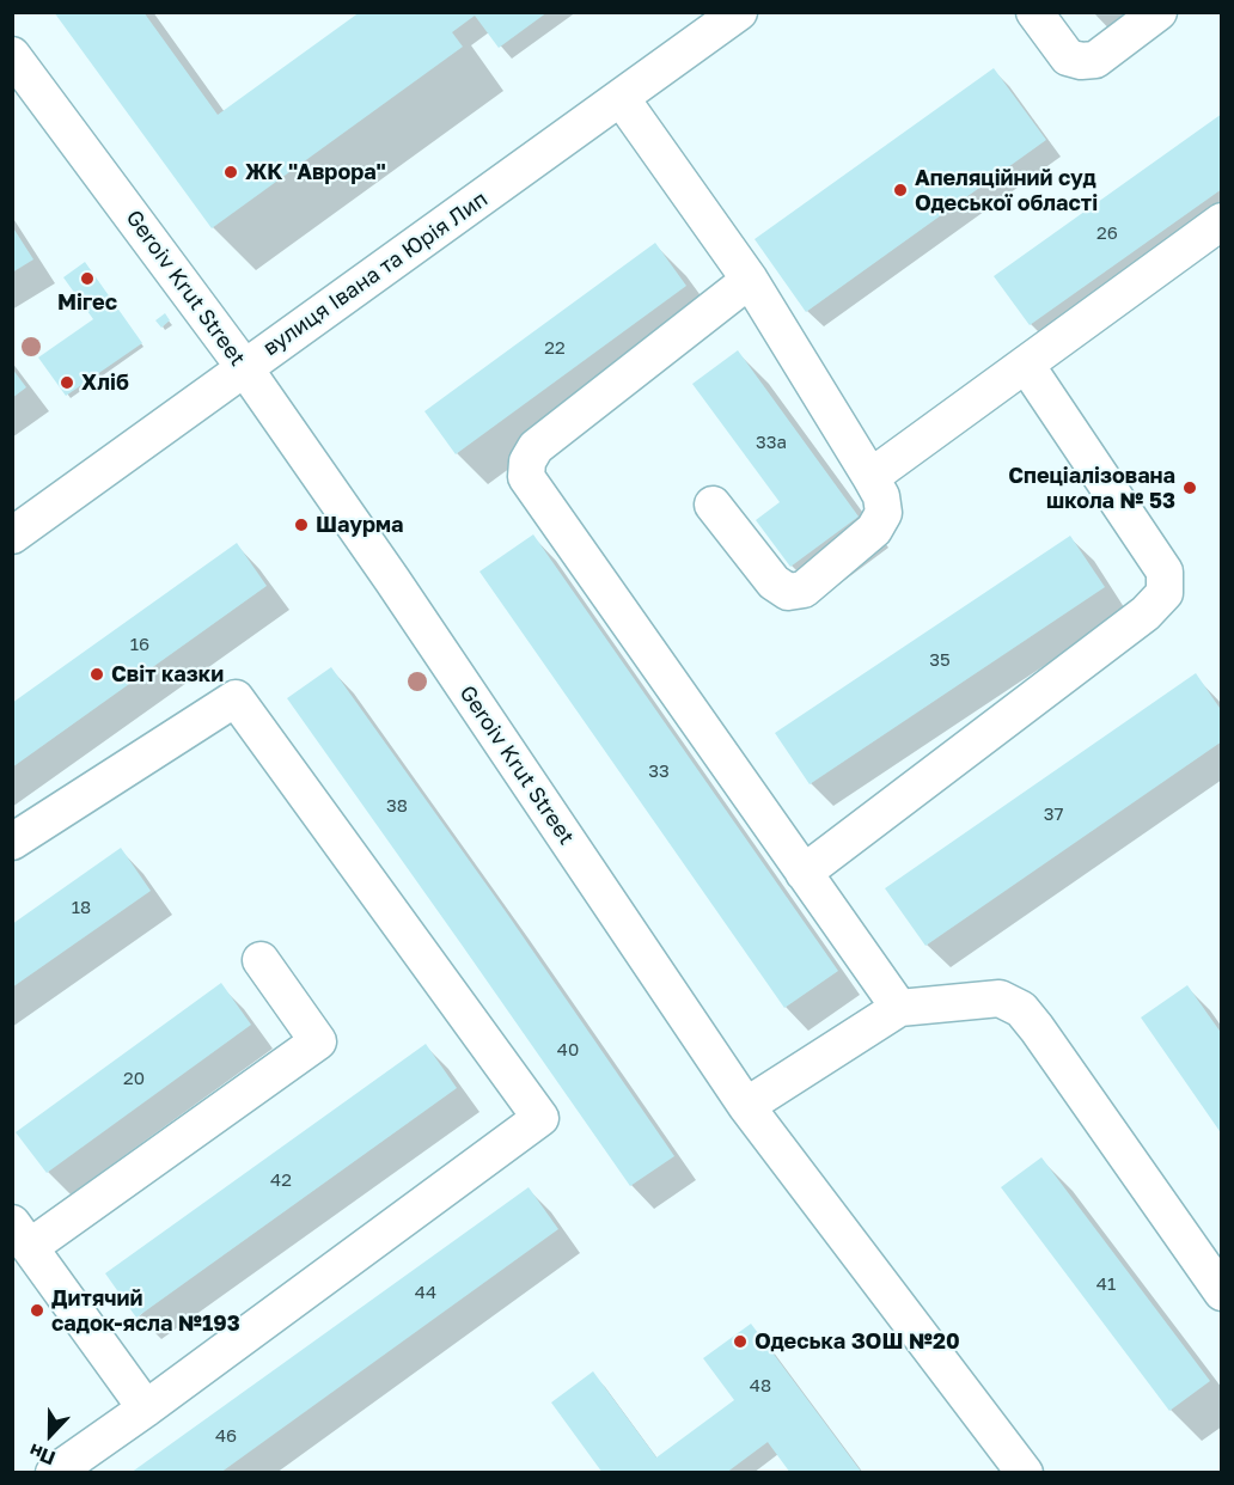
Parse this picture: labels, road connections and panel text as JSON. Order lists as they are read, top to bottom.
{
  "streets": {
    "street": ["вулиця Івана та Юрія Лип", "Geroiv Krut Street"]
  },
  "crossings": [
    ["вулиця Івана та Юрія Лип", "Geroiv Krut Street"]
  ],
  "places": [
    "ЖК \"Аврора\"",
    "Апеляційний суд Одеської області",
    "Мігес",
    "Хліб",
    "Спеціалізована школа № 53",
    "Шаурма",
    "Світ казки",
    "Дитячий садок-ясла №193",
    "Одеська ЗОШ №20"
  ],
  "house_numbers": [
    "26",
    "22",
    "33а",
    "16",
    "35",
    "33",
    "38",
    "37",
    "18",
    "40",
    "20",
    "42",
    "41",
    "44",
    "48",
    "46"
  ],
  "north": "bottom"
}
